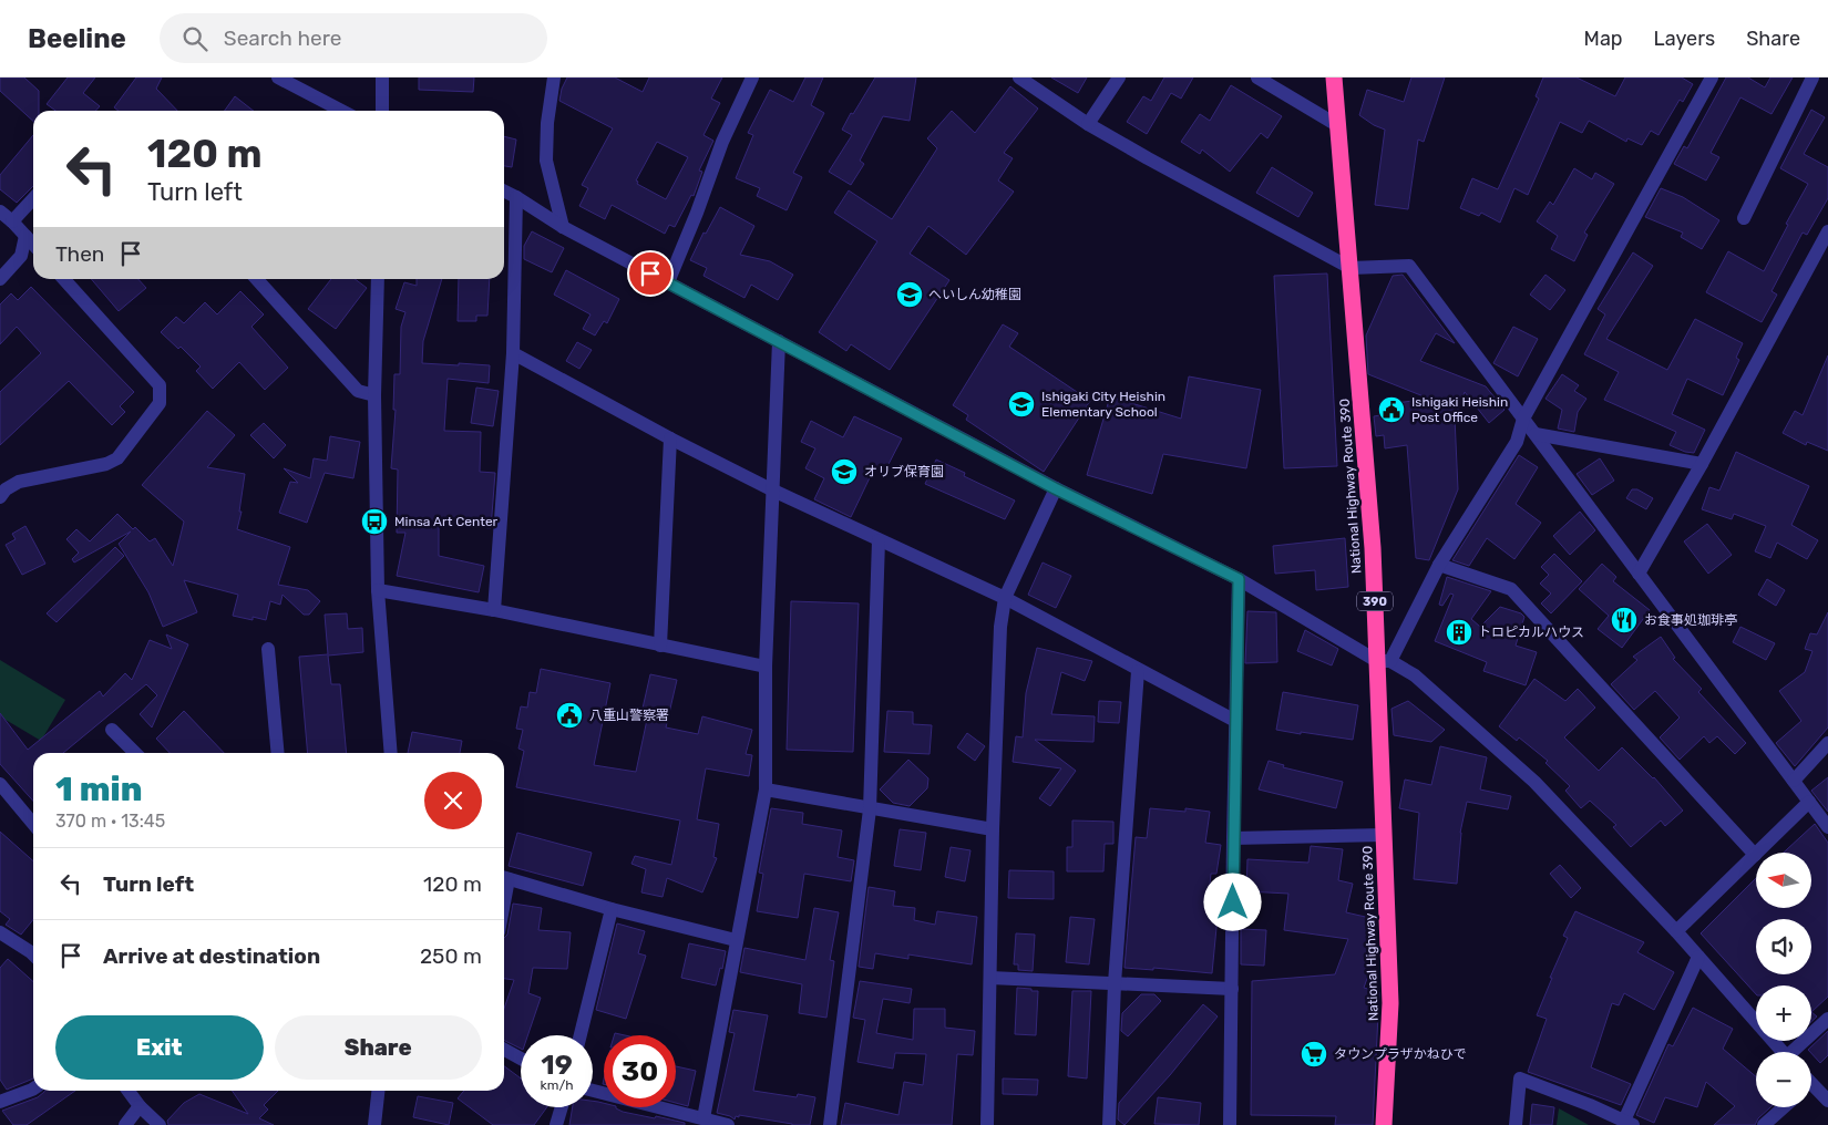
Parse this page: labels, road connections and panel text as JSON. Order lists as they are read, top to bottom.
{
  "streets": {
    "highway": ["National Highway Route 390", "390"]
  },
  "places": {
    "school or university": ["へいしん幼稚園", "Ishigaki City Heishin Elementary School", "オリブ保育園"],
    "public building": ["Ishigaki Heishin Post Office", "八重山警察署"],
    "bus stop": ["Minsa Art Center"],
    "restaurant": ["お食事処珈琲亭"],
    "building": ["トロピカルハウス"],
    "supermarket": ["タウンプラザかねひで"]
  },
  "north": "left",
  "page": {
    "header": "Beeline",
    "search": "Search here",
    "nav": ["Map", "Layers", "Share"],
    "turn": ["120 m", "Turn left"],
    "then": "Then",
    "heading": ["1 min", "370 m · 13:45"],
    "list": [
      {
        "name": "Turn left",
        "value": "120 m"
      },
      {
        "name": "Arrive at destination",
        "value": "250 m"
      }
    ],
    "map_buttons": ["+", "−"],
    "buttons": ["Exit", "Share"],
    "speed": "19 km/h",
    "limit": "30"
  }
}
